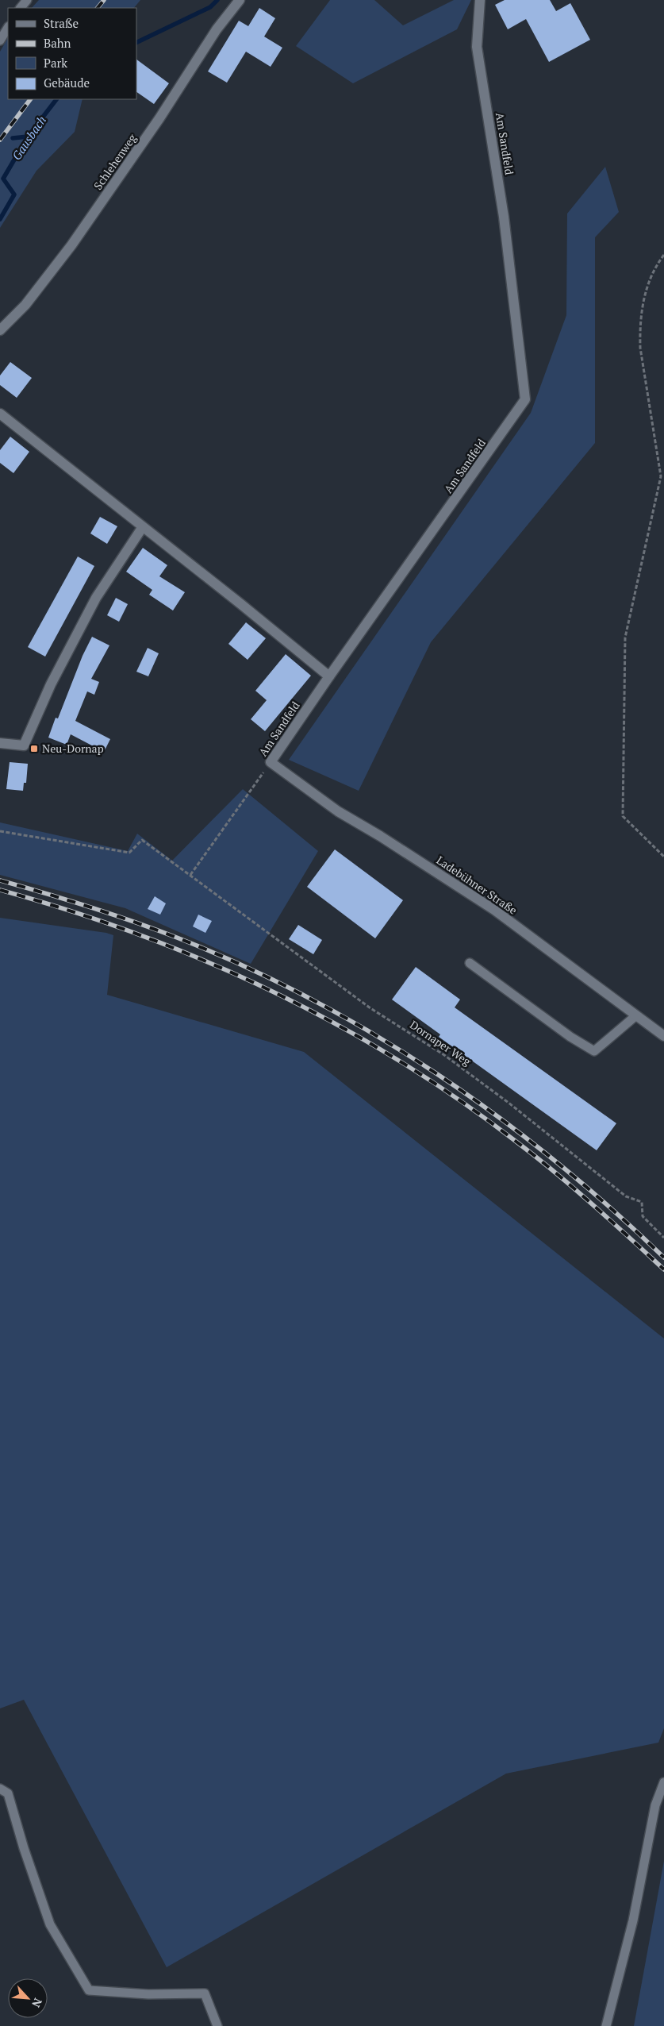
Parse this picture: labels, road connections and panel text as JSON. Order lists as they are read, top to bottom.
{
  "streets": {
    "street": ["Am Sandfeld", "Schlehenweg", "Ladebühner Straße"],
    "path": ["Dornaper Weg"]
  },
  "crossings": [
    ["Am Sandfeld", "Ladebühner Straße"],
    ["Am Sandfeld", "Dornaper Weg"]
  ],
  "water": ["Gausbach"],
  "places": {
    "transit": ["Neu-Dornap"]
  },
  "legend": [
    "Straße",
    "Bahn",
    "Park",
    "Gebäude"
  ],
  "north": "bottom right"
}
